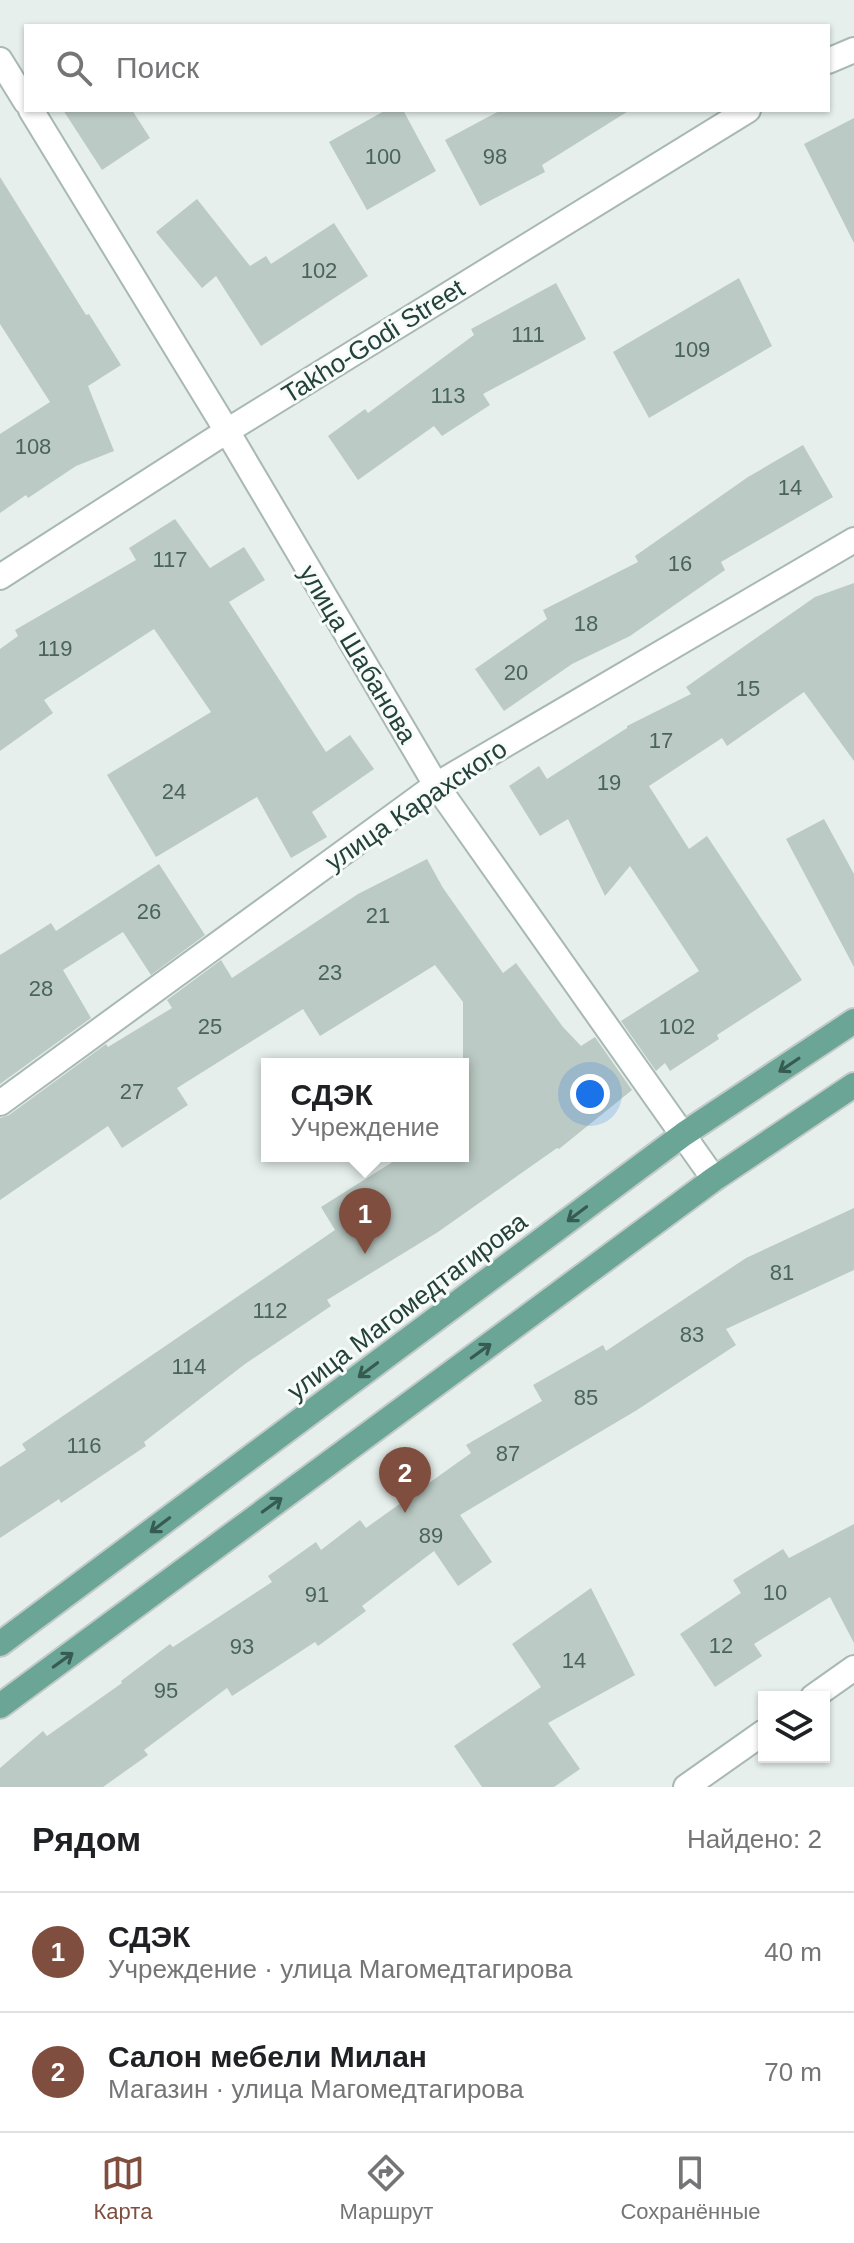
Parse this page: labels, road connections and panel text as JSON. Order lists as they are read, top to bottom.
{
  "streets": {
    "main road": ["улица Магомедтагирова"],
    "street": ["Takho-Godi Street", "улица Шабанова", "улица Карахского"]
  },
  "crossings": [
    ["Takho-Godi Street", "улица Шабанова"],
    ["улица Шабанова", "улица Карахского"],
    ["улица Шабанова", "улица Магомедтагирова"]
  ],
  "house_numbers": [
    "100",
    "98",
    "102",
    "111",
    "109",
    "113",
    "108",
    "14",
    "117",
    "16",
    "18",
    "119",
    "20",
    "15",
    "17",
    "19",
    "24",
    "26",
    "21",
    "23",
    "28",
    "25",
    "102",
    "27",
    "81",
    "112",
    "83",
    "114",
    "85",
    "116",
    "87",
    "89",
    "10",
    "91",
    "12",
    "93",
    "14",
    "95"
  ],
  "page": {
    "search": "Поиск",
    "popup": ["СДЭК", "Учреждение"],
    "pins": ["1", "2"],
    "heading": ["Рядом", "Найдено: 2"],
    "list": [
      {
        "mark": "1",
        "name": "СДЭК",
        "note": "Учреждение · улица Магомедтагирова",
        "value": "40 m"
      },
      {
        "mark": "2",
        "name": "Салон мебели Милан",
        "note": "Магазин · улица Магомедтагирова",
        "value": "70 m"
      }
    ],
    "nav": ["Карта", "Маршрут", "Сохранённые"]
  }
}
